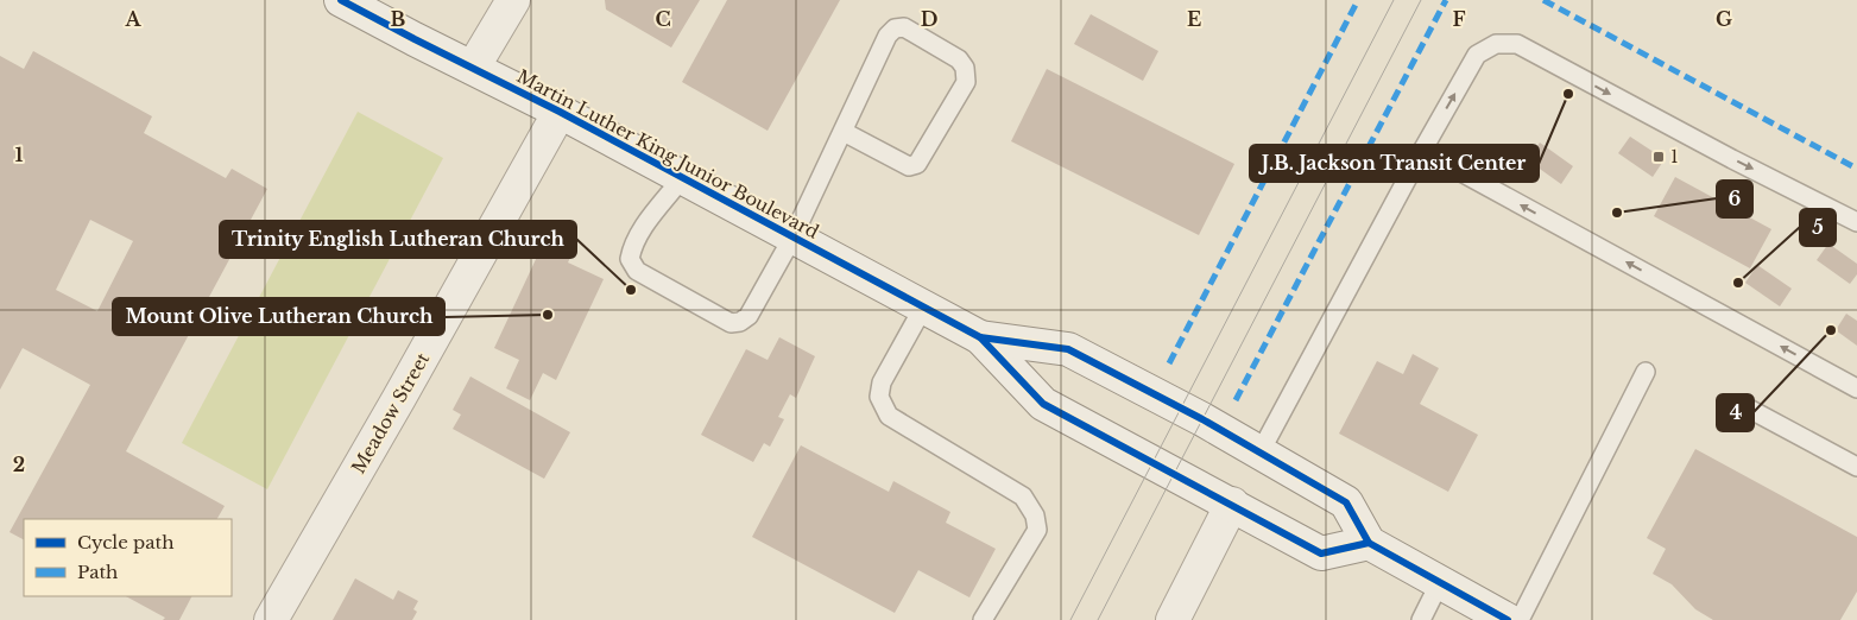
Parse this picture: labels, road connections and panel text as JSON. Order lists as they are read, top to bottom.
{
  "streets": {
    "main road": ["Martin Luther King Junior Boulevard", "Meadow Street"]
  },
  "crossings": [
    ["Martin Luther King Junior Boulevard", "Meadow Street"]
  ],
  "places": {
    "other": [
      "J.B. Jackson Transit Center",
      "6",
      "5",
      "Trinity English Lutheran Church",
      "Mount Olive Lutheran Church",
      "4"
    ],
    "transit": ["1"]
  },
  "legend": ["Cycle path", "Path"],
  "grid": {
    "columns": [
      "A",
      "B",
      "C",
      "D",
      "E",
      "F",
      "G"
    ],
    "rows": ["1", "2"]
  }
}
